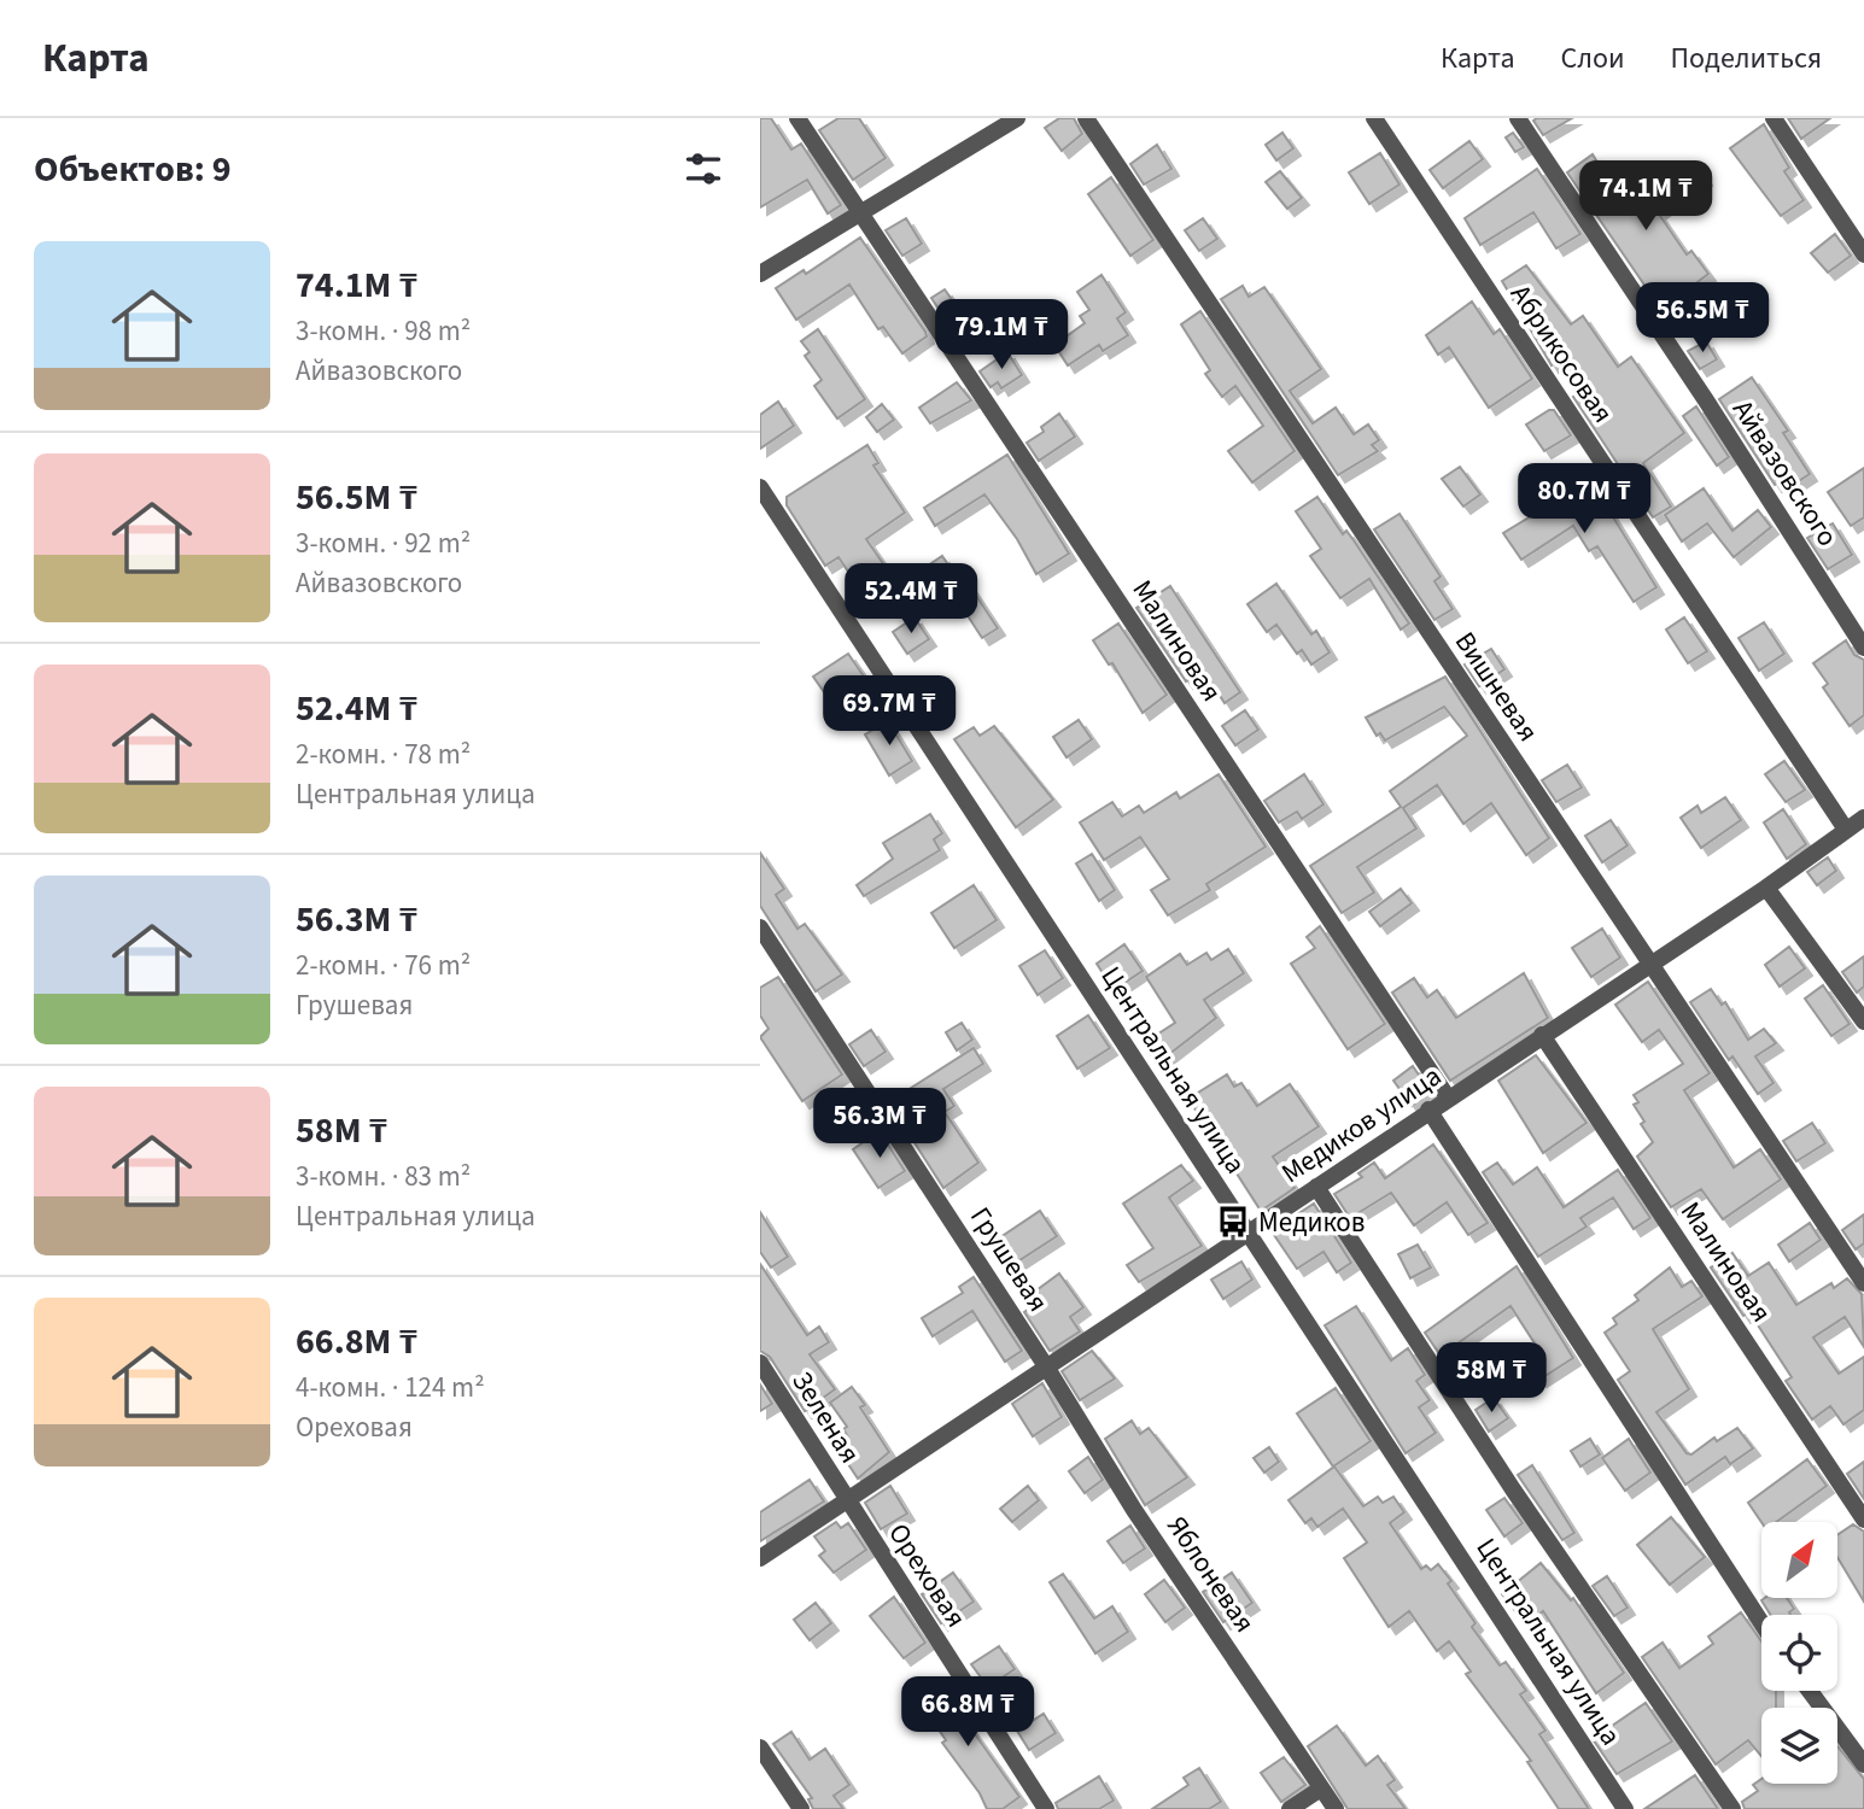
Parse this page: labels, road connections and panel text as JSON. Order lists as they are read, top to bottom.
{
  "streets": {
    "street": [
      "Абрикосовая",
      "Айвазовского",
      "Малиновая",
      "Вишневая",
      "Центральная улица",
      "Медиков улица",
      "Грушевая",
      "Зеленая",
      "Яблоневая",
      "Ореховая"
    ]
  },
  "crossings": [
    ["Абрикосовая", "Медиков улица"],
    ["Малиновая", "Медиков улица"],
    ["Вишневая", "Медиков улица"],
    ["Центральная улица", "Медиков улица"],
    ["Медиков улица", "Грушевая"],
    ["Медиков улица", "Зеленая"],
    ["Медиков улица", "Яблоневая"],
    ["Медиков улица", "Ореховая"],
    ["Грушевая", "Яблоневая"],
    ["Зеленая", "Ореховая"]
  ],
  "places": {
    "bus stop": ["Медиков"]
  },
  "north": "top right",
  "page": {
    "header": "Карта",
    "nav": ["Карта", "Слои", "Поделиться"],
    "heading": "Объектов: 9",
    "price": [
      "74.1M ₸",
      "56.5M ₸",
      "79.1M ₸",
      "80.7M ₸",
      "52.4M ₸",
      "69.7M ₸",
      "56.3M ₸",
      "58M ₸",
      "66.8M ₸"
    ],
    "list": [
      {
        "name": "74.1M ₸",
        "note": "3-комн. · 98 m² · Айвазовского"
      },
      {
        "name": "56.5M ₸",
        "note": "3-комн. · 92 m² · Айвазовского"
      },
      {
        "name": "52.4M ₸",
        "note": "2-комн. · 78 m² · Центральная улица"
      },
      {
        "name": "56.3M ₸",
        "note": "2-комн. · 76 m² · Грушевая"
      },
      {
        "name": "58M ₸",
        "note": "3-комн. · 83 m² · Центральная улица"
      },
      {
        "name": "66.8M ₸",
        "note": "4-комн. · 124 m² · Ореховая"
      }
    ]
  }
}
